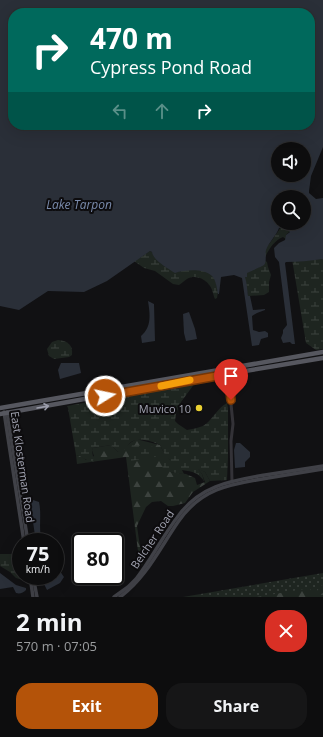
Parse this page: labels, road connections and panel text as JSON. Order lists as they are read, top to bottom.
{
  "streets": {
    "main road": ["East Klosterman Road", "Belcher Road"]
  },
  "water": ["Lake Tarpon"],
  "places": ["Muvico 10"],
  "page": {
    "turn": ["470 m", "Cypress Pond Road"],
    "speed": "75 km/h",
    "limit": "80",
    "heading": ["2 min", "570 m · 07:05"],
    "buttons": ["Exit", "Share"]
  }
}
